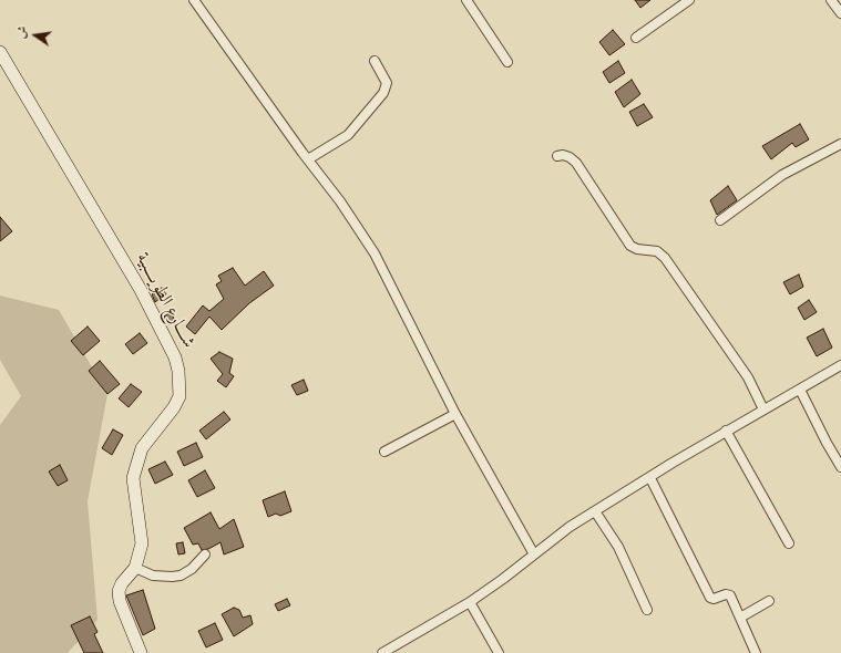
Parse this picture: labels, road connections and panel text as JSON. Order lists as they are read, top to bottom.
{
  "streets": {
    "street": ["شــــارع الطويــــبية"]
  },
  "north": "left"
}
